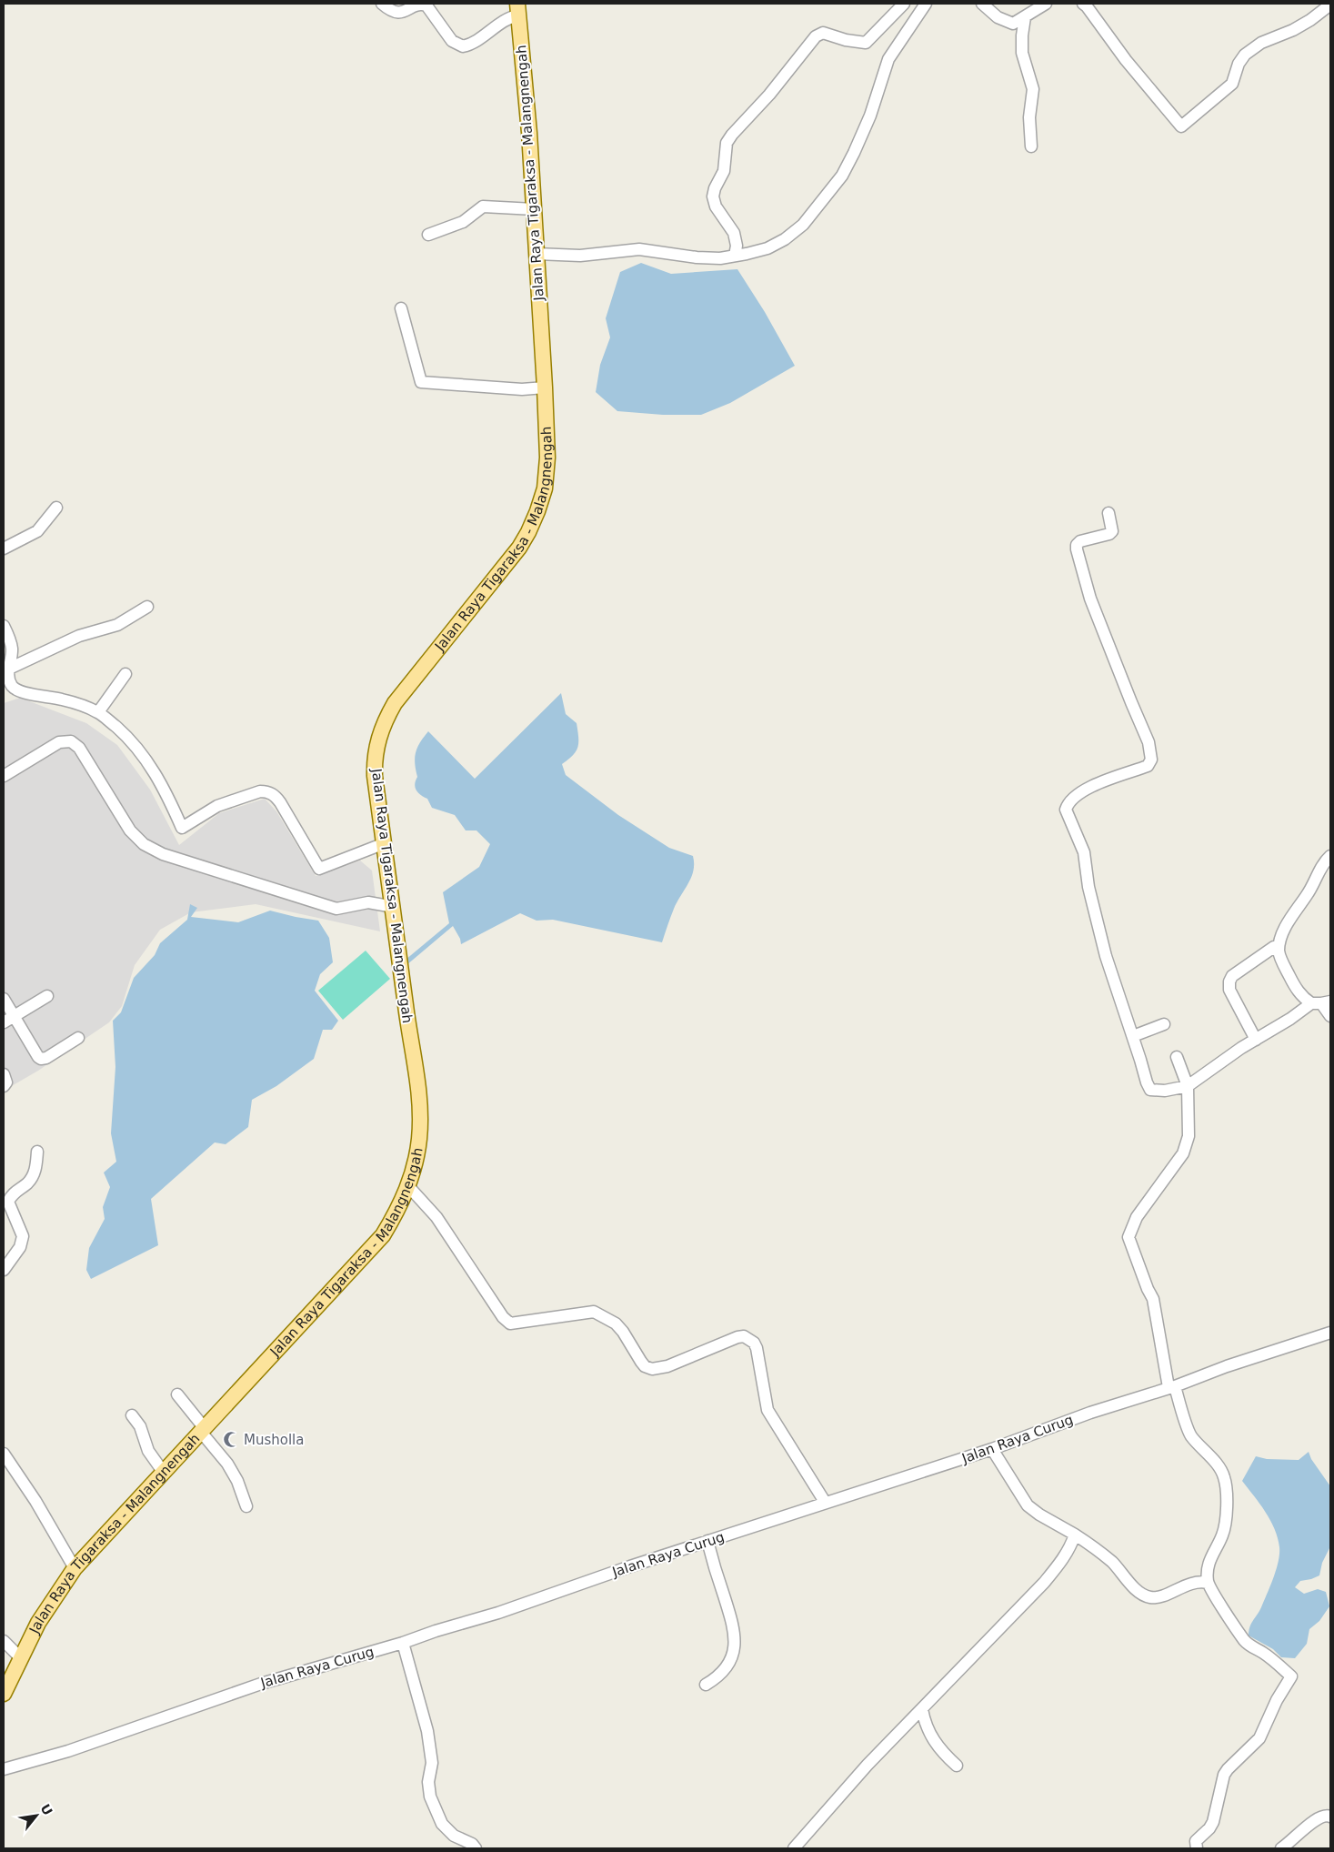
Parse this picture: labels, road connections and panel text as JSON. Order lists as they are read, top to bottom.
{
  "streets": {
    "main road": ["Jalan Raya Tigaraksa - Malangnengah"],
    "street": ["Jalan Raya Curug"]
  },
  "places": {
    "mosque": ["Musholla"]
  },
  "north": "top right"
}
